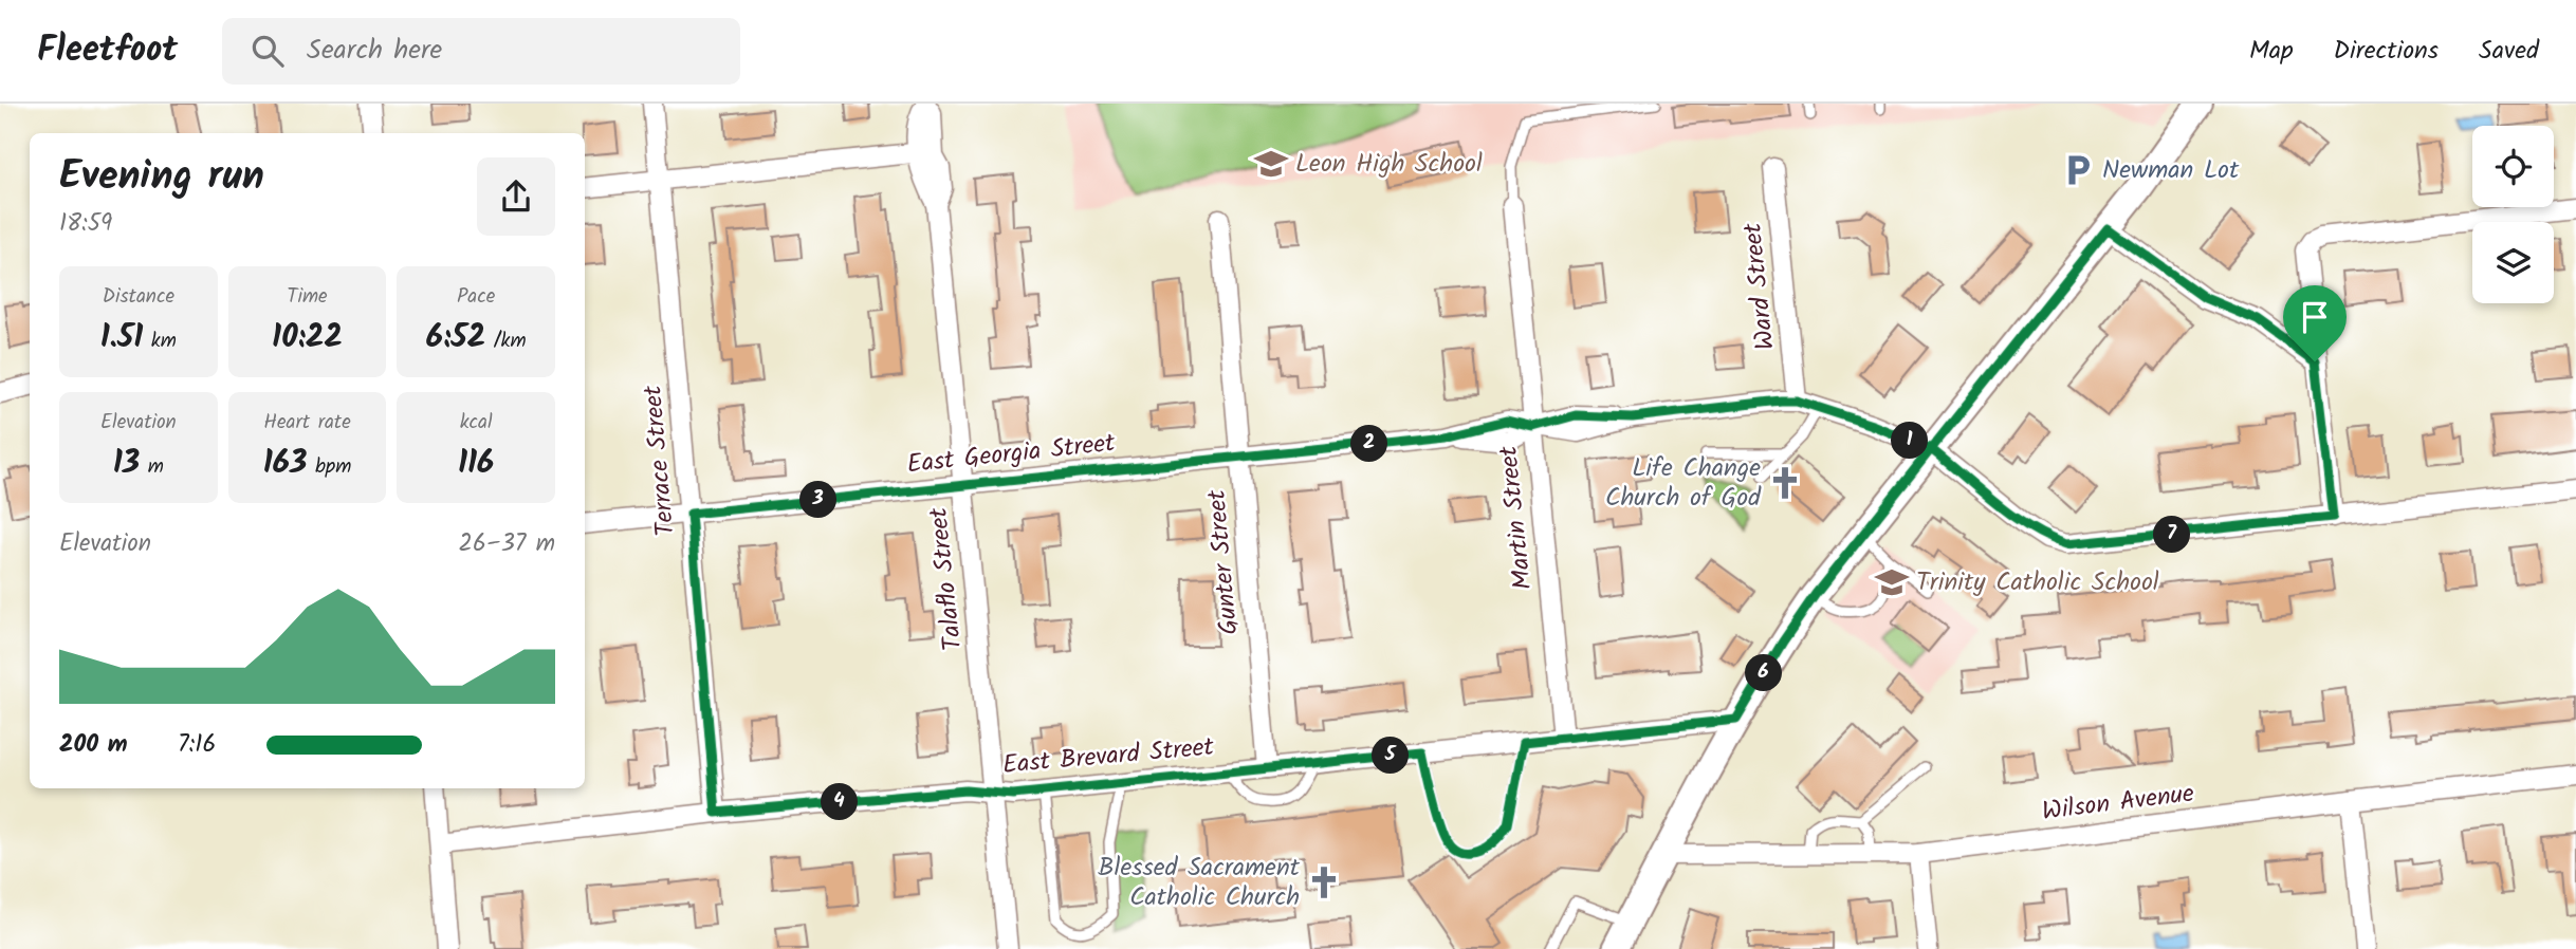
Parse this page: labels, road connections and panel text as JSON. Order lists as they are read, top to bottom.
{
  "streets": {
    "street": [
      "Ward Street",
      "East Georgia Street",
      "Terrace Street",
      "Martin Street",
      "Gunter Street",
      "Talaflo Street",
      "East Brevard Street",
      "Wilson Avenue"
    ]
  },
  "crossings": [
    ["Ward Street", "East Georgia Street"],
    ["East Georgia Street", "Terrace Street"],
    ["East Georgia Street", "Martin Street"],
    ["East Georgia Street", "Gunter Street"],
    ["East Georgia Street", "Talaflo Street"],
    ["Terrace Street", "East Brevard Street"],
    ["Martin Street", "East Brevard Street"],
    ["Gunter Street", "East Brevard Street"],
    ["Talaflo Street", "East Brevard Street"]
  ],
  "places": {
    "school or university": ["Leon High School", "Trinity Catholic School"],
    "parking": ["Newman Lot"],
    "church": ["Life Change Church of God", "Blessed Sacrament Catholic Church"]
  },
  "page": {
    "header": "Fleetfoot",
    "search": "Search here",
    "nav": ["Map", "Directions", "Saved"],
    "heading": ["Evening run", "18:59"],
    "stats": [
      ["Distance", "1.51 km"],
      ["Time", "10:22"],
      ["Pace", "6:52 /km"],
      ["Elevation", "13 m"],
      ["Heart rate", "163 bpm"],
      ["kcal", "116"]
    ],
    "pins": [
      "1",
      "2",
      "3",
      "7",
      "6",
      "5",
      "4"
    ],
    "chart": ["Elevation", "26–37 m"],
    "list": [
      {
        "name": "200 m",
        "note": "7:16"
      }
    ]
  }
}
